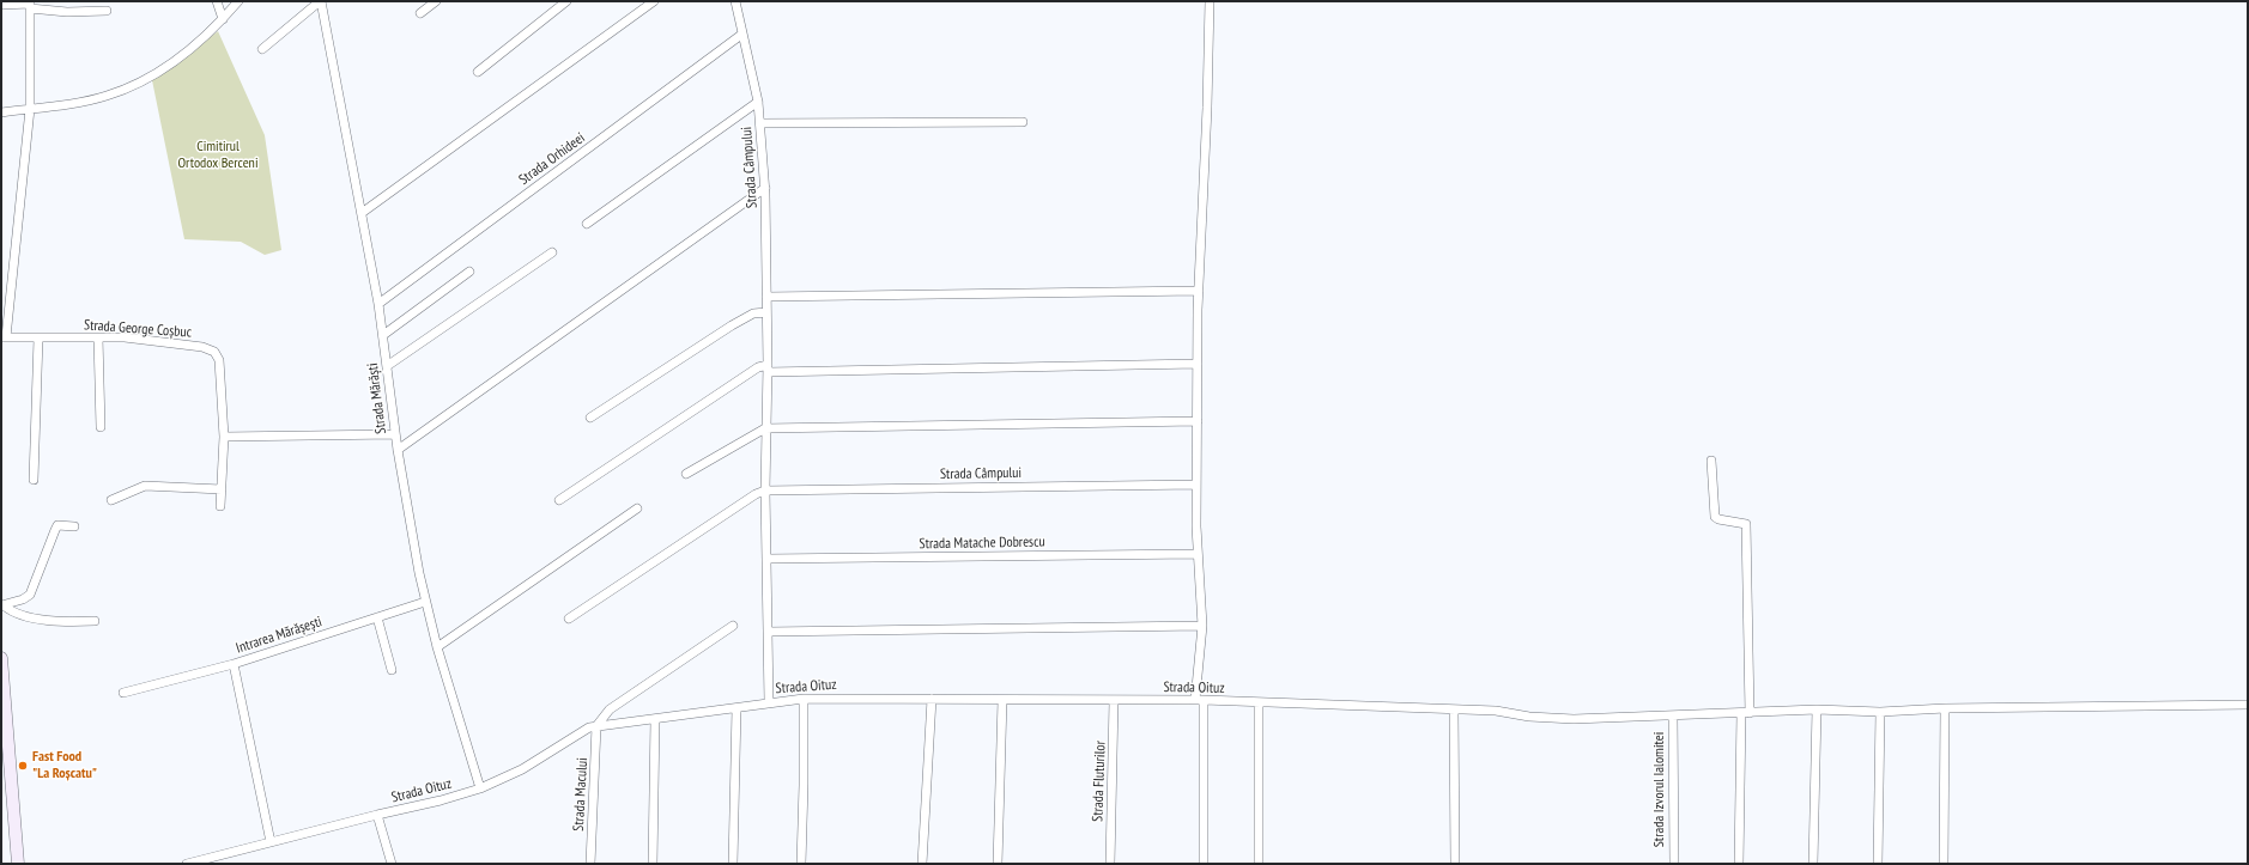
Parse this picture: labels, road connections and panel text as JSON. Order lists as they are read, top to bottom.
{
  "streets": {
    "street": [
      "Strada Orhideei",
      "Strada Câmpului",
      "Strada George Coșbuc",
      "Strada Mărăști",
      "Strada Matache Dobrescu",
      "Intrarea Mărășești",
      "Strada Oituz",
      "Strada Fluturilor",
      "Strada Izvorul Ialomitei",
      "Strada Macului"
    ]
  },
  "crossings": [
    ["Strada Orhideei", "Strada Câmpului"],
    ["Strada Orhideei", "Strada Mărăști"],
    ["Strada Câmpului", "Strada Matache Dobrescu"],
    ["Strada Câmpului", "Strada Oituz"],
    ["Strada Mărăști", "Intrarea Mărășești"],
    ["Strada Mărăști", "Strada Oituz"],
    ["Intrarea Mărășești", "Strada Oituz"],
    ["Strada Oituz", "Strada Fluturilor"],
    ["Strada Oituz", "Strada Izvorul Ialomitei"],
    ["Strada Oituz", "Strada Macului"]
  ],
  "parks": ["Cimitirul Ortodox Berceni"],
  "places": ["Fast Food \"La Roșcatu\""]
}
